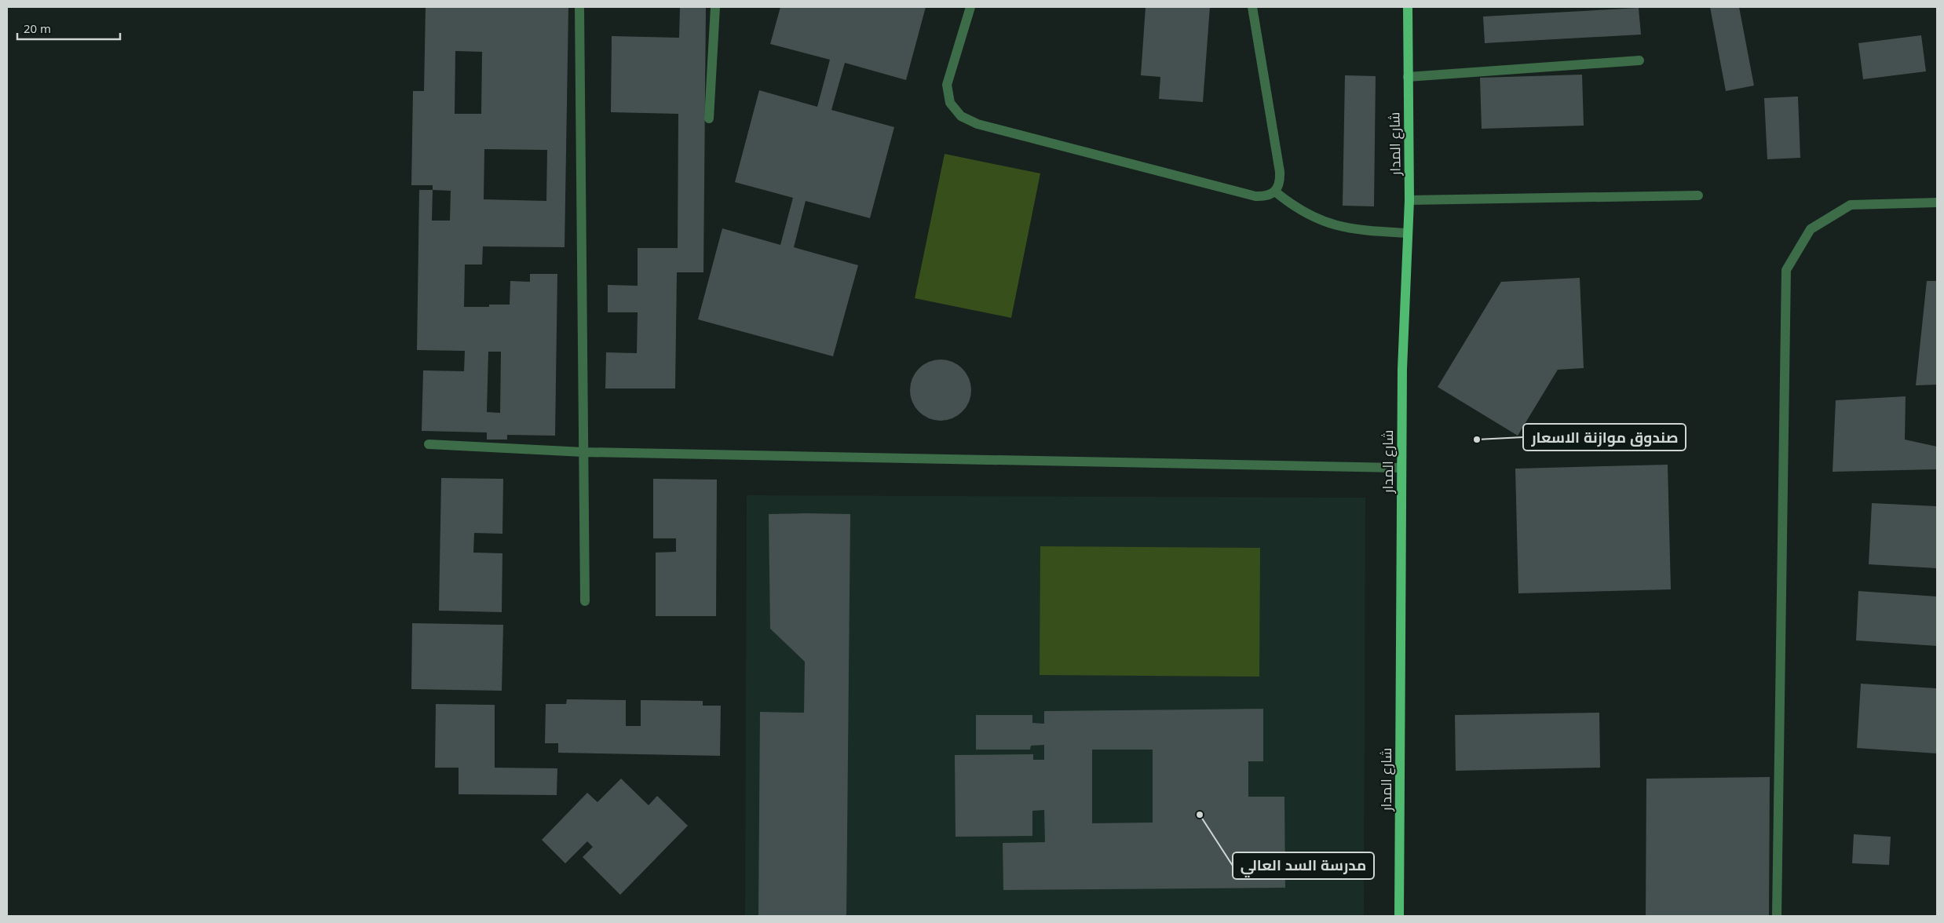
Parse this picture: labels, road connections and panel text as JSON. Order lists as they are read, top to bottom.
{
  "streets": {
    "main road": ["شارع المدار"]
  },
  "places": ["صندوق موازنة الاسعار", "مدرسة السد العالي"],
  "scale_bar": "20 m"
}
